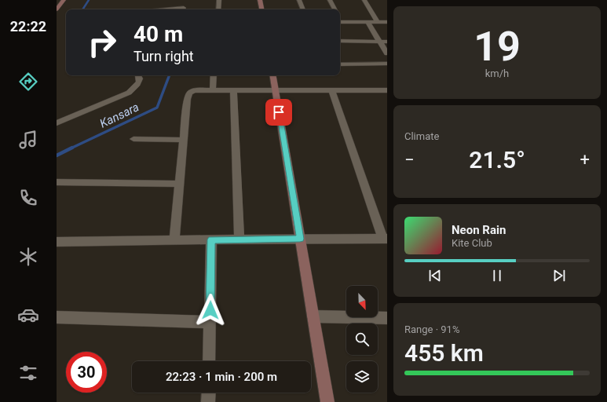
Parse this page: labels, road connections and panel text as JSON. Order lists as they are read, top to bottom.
{
  "water": ["Kansara"],
  "north": "bottom right",
  "page": {
    "tabs": "22:22",
    "tile": [
      ["19", "km/h"],
      "Climate",
      ["Range · 91%", "455 km"]
    ],
    "turn": ["40 m", "Turn right"],
    "heat": ["−", "21.5°", "+"],
    "song": ["Neon Rain", "Kite Club"],
    "limit": "30",
    "trip": "22:23 · 1 min · 200 m"
  }
}
